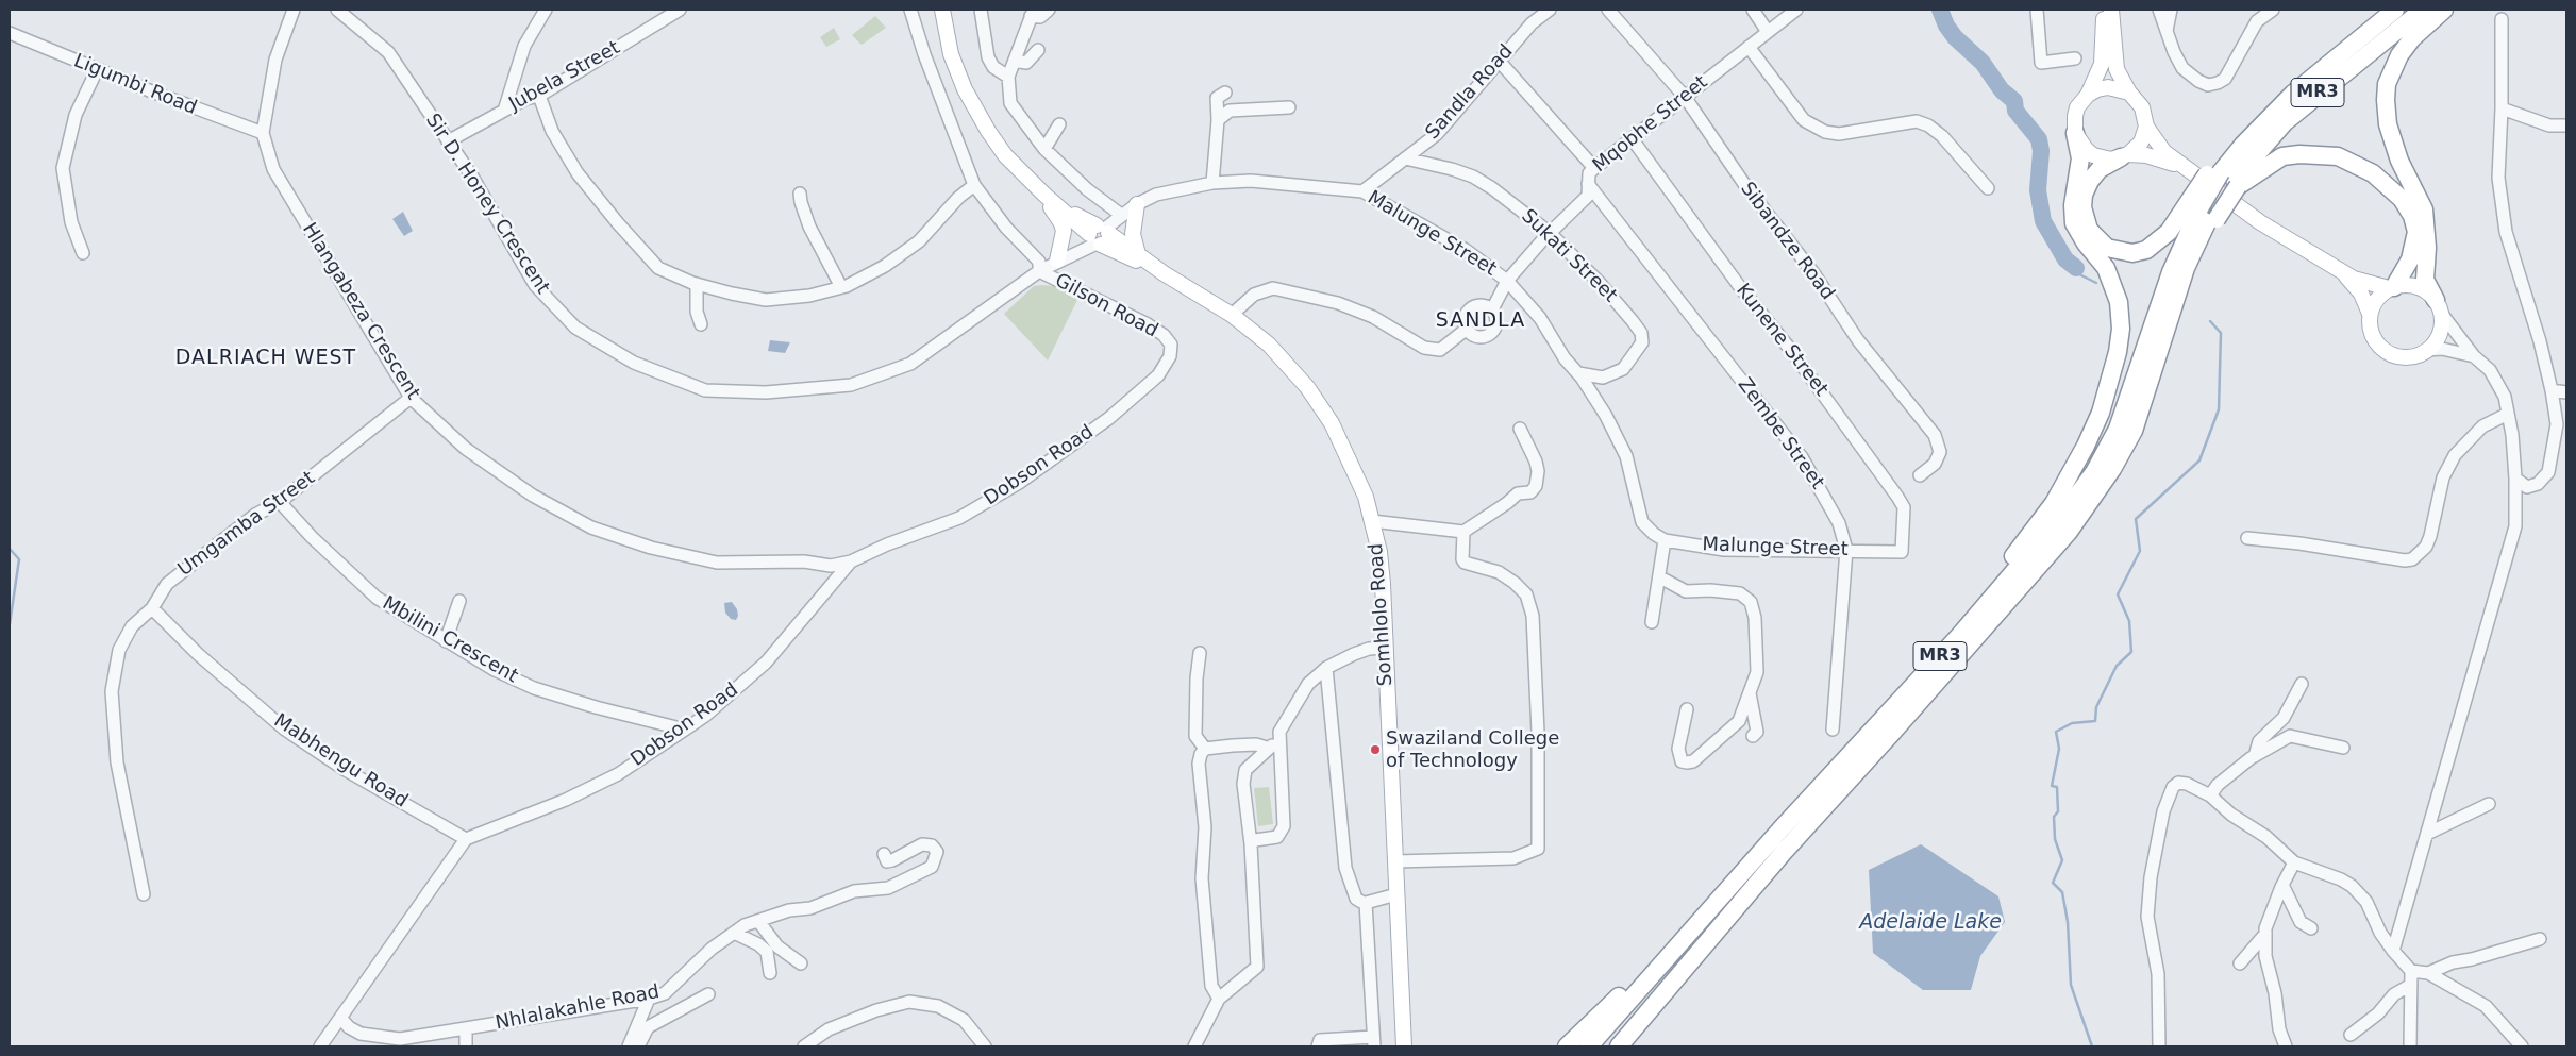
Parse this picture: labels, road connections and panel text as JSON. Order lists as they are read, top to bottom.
{
  "streets": {
    "highway": ["MR3"],
    "main road": ["Somhlolo Road"],
    "street": [
      "Jubela Street",
      "Ligumbi Road",
      "Sandla Road",
      "Mqobhe Street",
      "Sir D. Honey Crescent",
      "Malunge Street",
      "Sibandze Road",
      "Sukati Street",
      "Gilson Road",
      "Hlangabeza Crescent",
      "Kunene Street",
      "Zembe Street",
      "Dobson Road",
      "Umgamba Street",
      "Mbilini Crescent",
      "Mabhengu Road",
      "Nhlalakahle Road"
    ]
  },
  "crossings": [
    ["Jubela Street", "Sir D. Honey Crescent"],
    ["Ligumbi Road", "Hlangabeza Crescent"],
    ["Sandla Road", "Malunge Street"],
    ["Sandla Road", "Sukati Street"],
    ["Mqobhe Street", "Malunge Street"],
    ["Mqobhe Street", "Sibandze Road"],
    ["Mqobhe Street", "Sukati Street"],
    ["Mqobhe Street", "Kunene Street"],
    ["Mqobhe Street", "Zembe Street"],
    ["Sir D. Honey Crescent", "Malunge Street"],
    ["Sir D. Honey Crescent", "Gilson Road"],
    ["Sir D. Honey Crescent", "Somhlolo Road"],
    ["Malunge Street", "Sukati Street"],
    ["Malunge Street", "Kunene Street"],
    ["Malunge Street", "Zembe Street"],
    ["Malunge Street", "Somhlolo Road"],
    ["Gilson Road", "Dobson Road"],
    ["Hlangabeza Crescent", "Dobson Road"],
    ["Hlangabeza Crescent", "Umgamba Street"],
    ["Dobson Road", "Mbilini Crescent"],
    ["Dobson Road", "Mabhengu Road"],
    ["Umgamba Street", "Mbilini Crescent"],
    ["Umgamba Street", "Mabhengu Road"]
  ],
  "districts": ["SANDLA", "DALRIACH WEST"],
  "water": ["Adelaide Lake"],
  "places": ["Swaziland College of Technology"]
}
